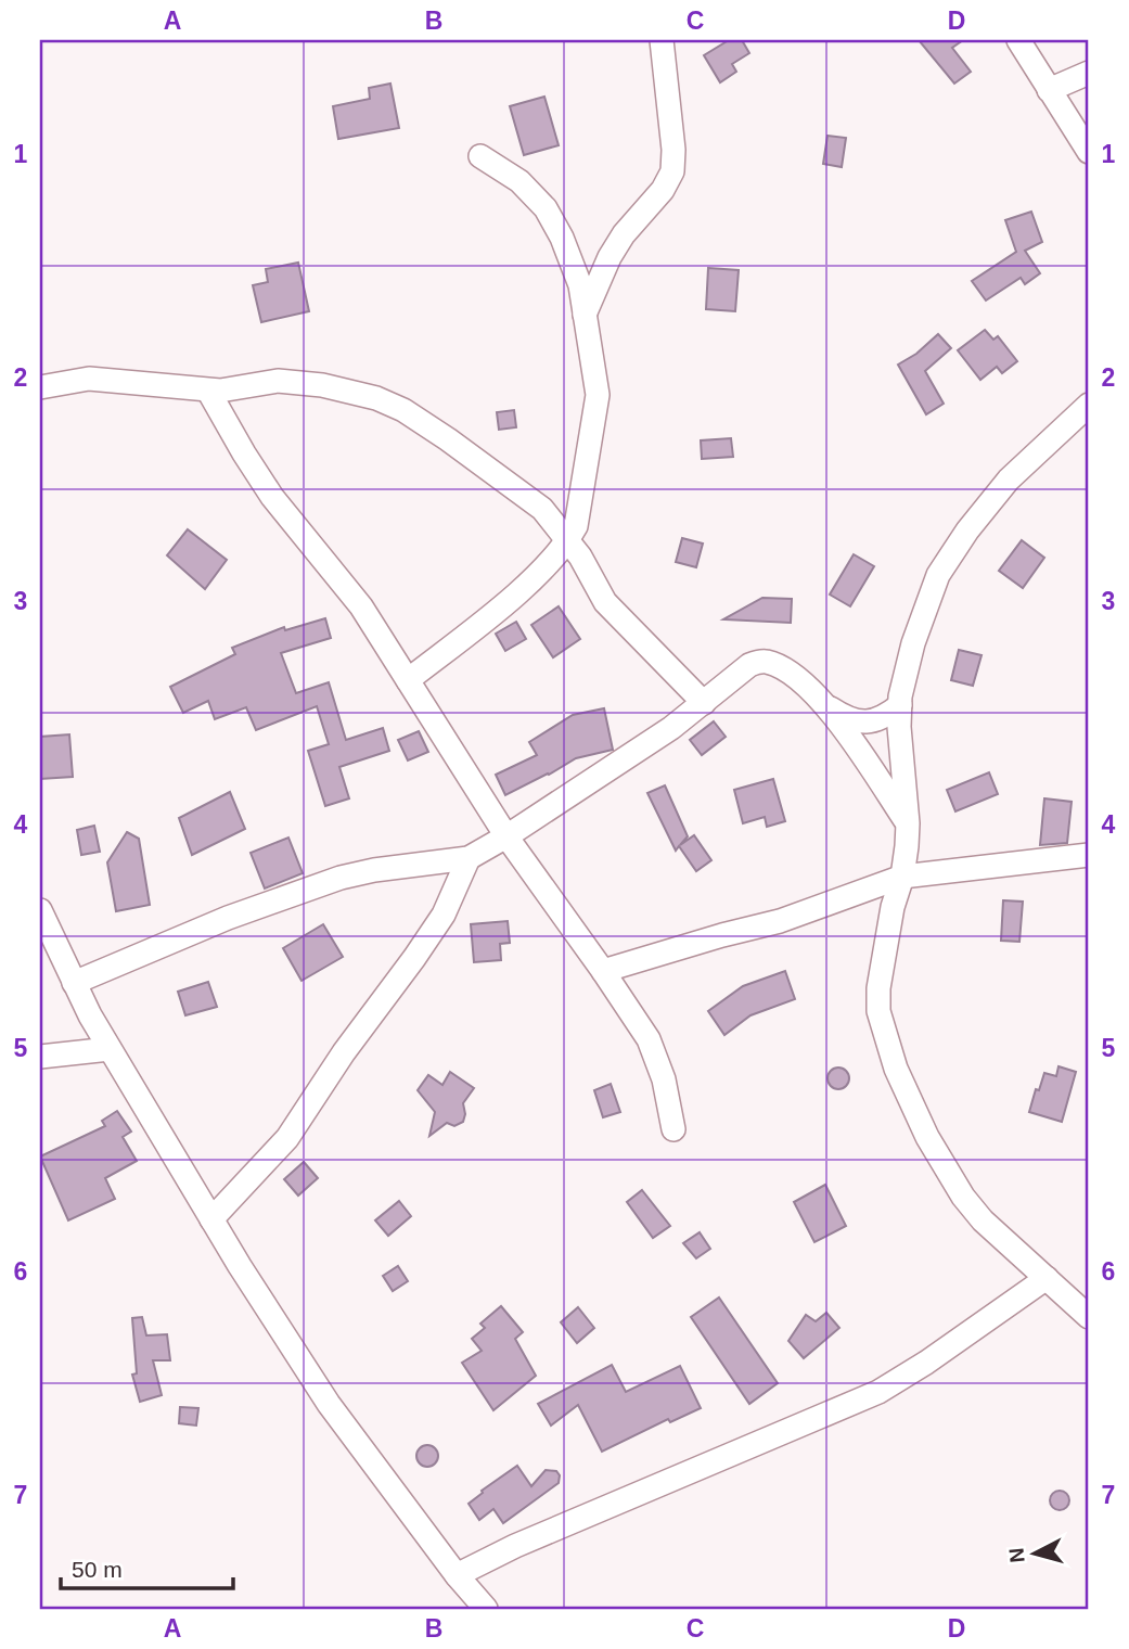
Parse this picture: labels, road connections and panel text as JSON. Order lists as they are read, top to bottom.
{
  "scale_bar": "50 m",
  "north": "left",
  "grid": {
    "columns": [
      "A",
      "B",
      "C",
      "D"
    ],
    "rows": [
      "1",
      "2",
      "3",
      "4",
      "5",
      "6",
      "7"
    ]
  }
}
